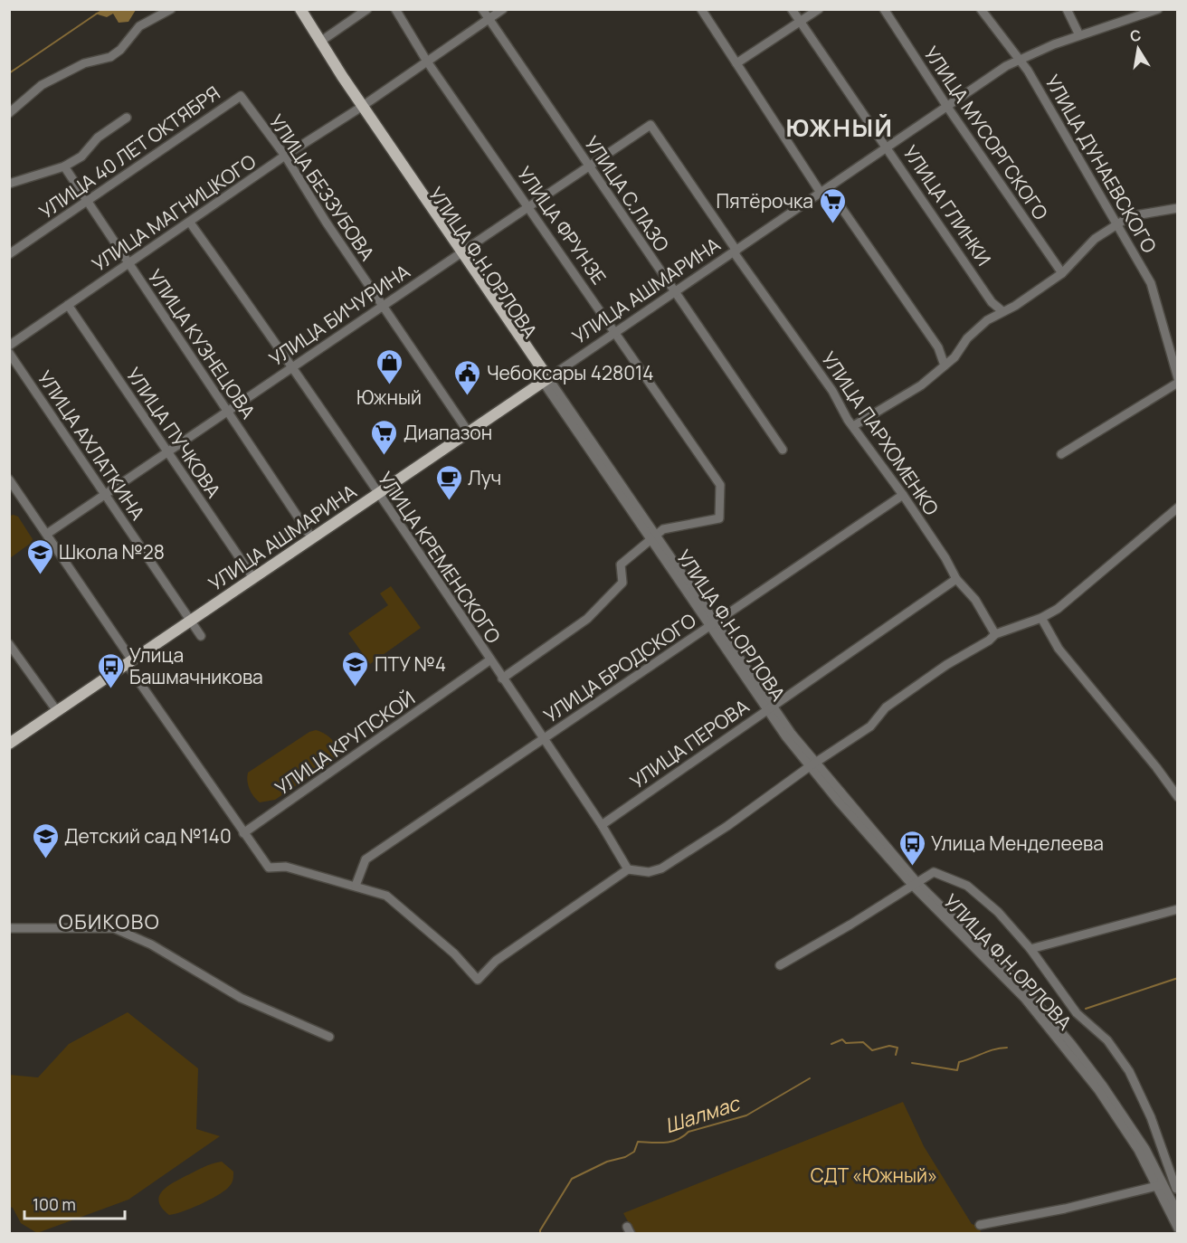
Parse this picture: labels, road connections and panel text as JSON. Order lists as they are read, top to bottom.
{
  "streets": {
    "main road": ["УЛИЦА Ф.Н.ОРЛОВА", "УЛИЦА АШМАРИНА"],
    "street": [
      "УЛИЦА МУСОРГСКОГО",
      "УЛИЦА 40 ЛЕТ ОКТЯБРЯ",
      "УЛИЦА ДУНАЕВСКОГО",
      "УЛИЦА БЕЗЗУБОВА",
      "УЛИЦА С.ЛАЗО",
      "УЛИЦА ГЛИНКИ",
      "УЛИЦА МАГНИЦКОГО",
      "УЛИЦА ФРУНЗЕ",
      "УЛИЦА БИЧУРИНА",
      "УЛИЦА КУЗНЕЦОВА",
      "УЛИЦА ПУЧКОВА",
      "УЛИЦА ПАРХОМЕНКО",
      "УЛИЦА АХЛАТКИНА",
      "УЛИЦА КРЕМЕНСКОГО",
      "УЛИЦА БРОДСКОГО",
      "УЛИЦА КРУПСКОЙ",
      "УЛИЦА ПЕРОВА"
    ]
  },
  "crossings": [
    ["УЛИЦА МУСОРГСКОГО", "УЛИЦА АШМАРИНА"],
    ["УЛИЦА 40 ЛЕТ ОКТЯБРЯ", "УЛИЦА БЕЗЗУБОВА"],
    ["УЛИЦА 40 ЛЕТ ОКТЯБРЯ", "УЛИЦА КУЗНЕЦОВА"],
    ["УЛИЦА ДУНАЕВСКОГО", "УЛИЦА АШМАРИНА"],
    ["УЛИЦА БЕЗЗУБОВА", "УЛИЦА МАГНИЦКОГО"],
    ["УЛИЦА БЕЗЗУБОВА", "УЛИЦА АШМАРИНА"],
    ["УЛИЦА БЕЗЗУБОВА", "УЛИЦА БИЧУРИНА"],
    ["УЛИЦА С.ЛАЗО", "УЛИЦА МАГНИЦКОГО"],
    ["УЛИЦА С.ЛАЗО", "УЛИЦА АШМАРИНА"],
    ["УЛИЦА С.ЛАЗО", "УЛИЦА БИЧУРИНА"],
    ["УЛИЦА ГЛИНКИ", "УЛИЦА АШМАРИНА"],
    ["УЛИЦА МАГНИЦКОГО", "УЛИЦА ФРУНЗЕ"],
    ["УЛИЦА МАГНИЦКОГО", "УЛИЦА Ф.Н.ОРЛОВА"],
    ["УЛИЦА МАГНИЦКОГО", "УЛИЦА КУЗНЕЦОВА"],
    ["УЛИЦА МАГНИЦКОГО", "УЛИЦА ПУЧКОВА"],
    ["УЛИЦА МАГНИЦКОГО", "УЛИЦА КРЕМЕНСКОГО"],
    ["УЛИЦА ФРУНЗЕ", "УЛИЦА Ф.Н.ОРЛОВА"],
    ["УЛИЦА ФРУНЗЕ", "УЛИЦА АШМАРИНА"],
    ["УЛИЦА ФРУНЗЕ", "УЛИЦА БИЧУРИНА"],
    ["УЛИЦА Ф.Н.ОРЛОВА", "УЛИЦА АШМАРИНА"],
    ["УЛИЦА Ф.Н.ОРЛОВА", "УЛИЦА БИЧУРИНА"],
    ["УЛИЦА Ф.Н.ОРЛОВА", "УЛИЦА БРОДСКОГО"],
    ["УЛИЦА Ф.Н.ОРЛОВА", "УЛИЦА ПЕРОВА"],
    ["УЛИЦА АШМАРИНА", "УЛИЦА КУЗНЕЦОВА"],
    ["УЛИЦА АШМАРИНА", "УЛИЦА ПУЧКОВА"],
    ["УЛИЦА АШМАРИНА", "УЛИЦА ПАРХОМЕНКО"],
    ["УЛИЦА АШМАРИНА", "УЛИЦА АХЛАТКИНА"],
    ["УЛИЦА АШМАРИНА", "УЛИЦА КРЕМЕНСКОГО"],
    ["УЛИЦА БИЧУРИНА", "УЛИЦА КУЗНЕЦОВА"],
    ["УЛИЦА БИЧУРИНА", "УЛИЦА ПУЧКОВА"],
    ["УЛИЦА БИЧУРИНА", "УЛИЦА ПАРХОМЕНКО"],
    ["УЛИЦА БИЧУРИНА", "УЛИЦА АХЛАТКИНА"],
    ["УЛИЦА БИЧУРИНА", "УЛИЦА КРЕМЕНСКОГО"],
    ["УЛИЦА ПАРХОМЕНКО", "УЛИЦА БРОДСКОГО"],
    ["УЛИЦА ПАРХОМЕНКО", "УЛИЦА ПЕРОВА"],
    ["УЛИЦА КРЕМЕНСКОГО", "УЛИЦА БРОДСКОГО"],
    ["УЛИЦА КРЕМЕНСКОГО", "УЛИЦА КРУПСКОЙ"],
    ["УЛИЦА КРЕМЕНСКОГО", "УЛИЦА ПЕРОВА"]
  ],
  "districts": ["ЮЖНЫЙ", "ОБИКОВО"],
  "water": ["Шалмас"],
  "parks": ["СДТ «Южный»"],
  "places": {
    "supermarket": ["Пятёрочка", "Диапазон"],
    "shop": ["Южный"],
    "public building": ["Чебоксары 428014"],
    "cafe": ["Луч"],
    "school or university": ["Школа №28", "ПТУ №4", "Детский сад №140"],
    "bus stop": ["Улица Башмачникова", "Улица Менделеева"]
  },
  "scale_bar": "100 m",
  "north": "top"
}
